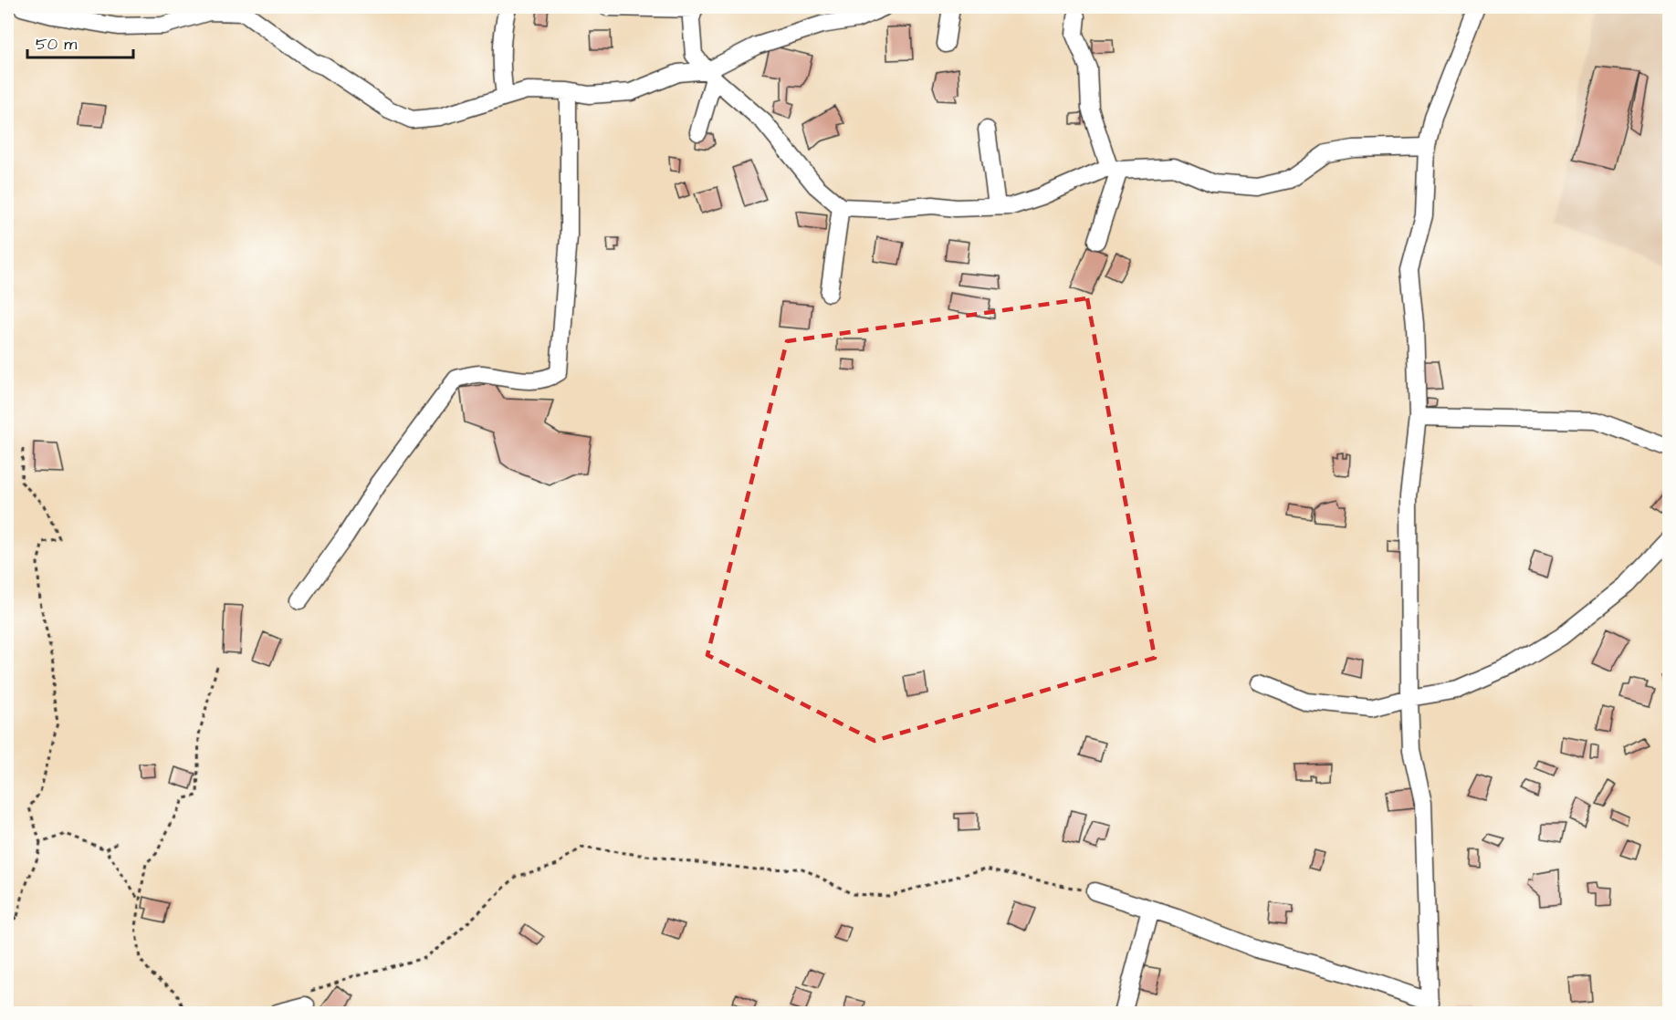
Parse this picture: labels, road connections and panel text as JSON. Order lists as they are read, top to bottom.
{
  "scale_bar": "50 m"
}
